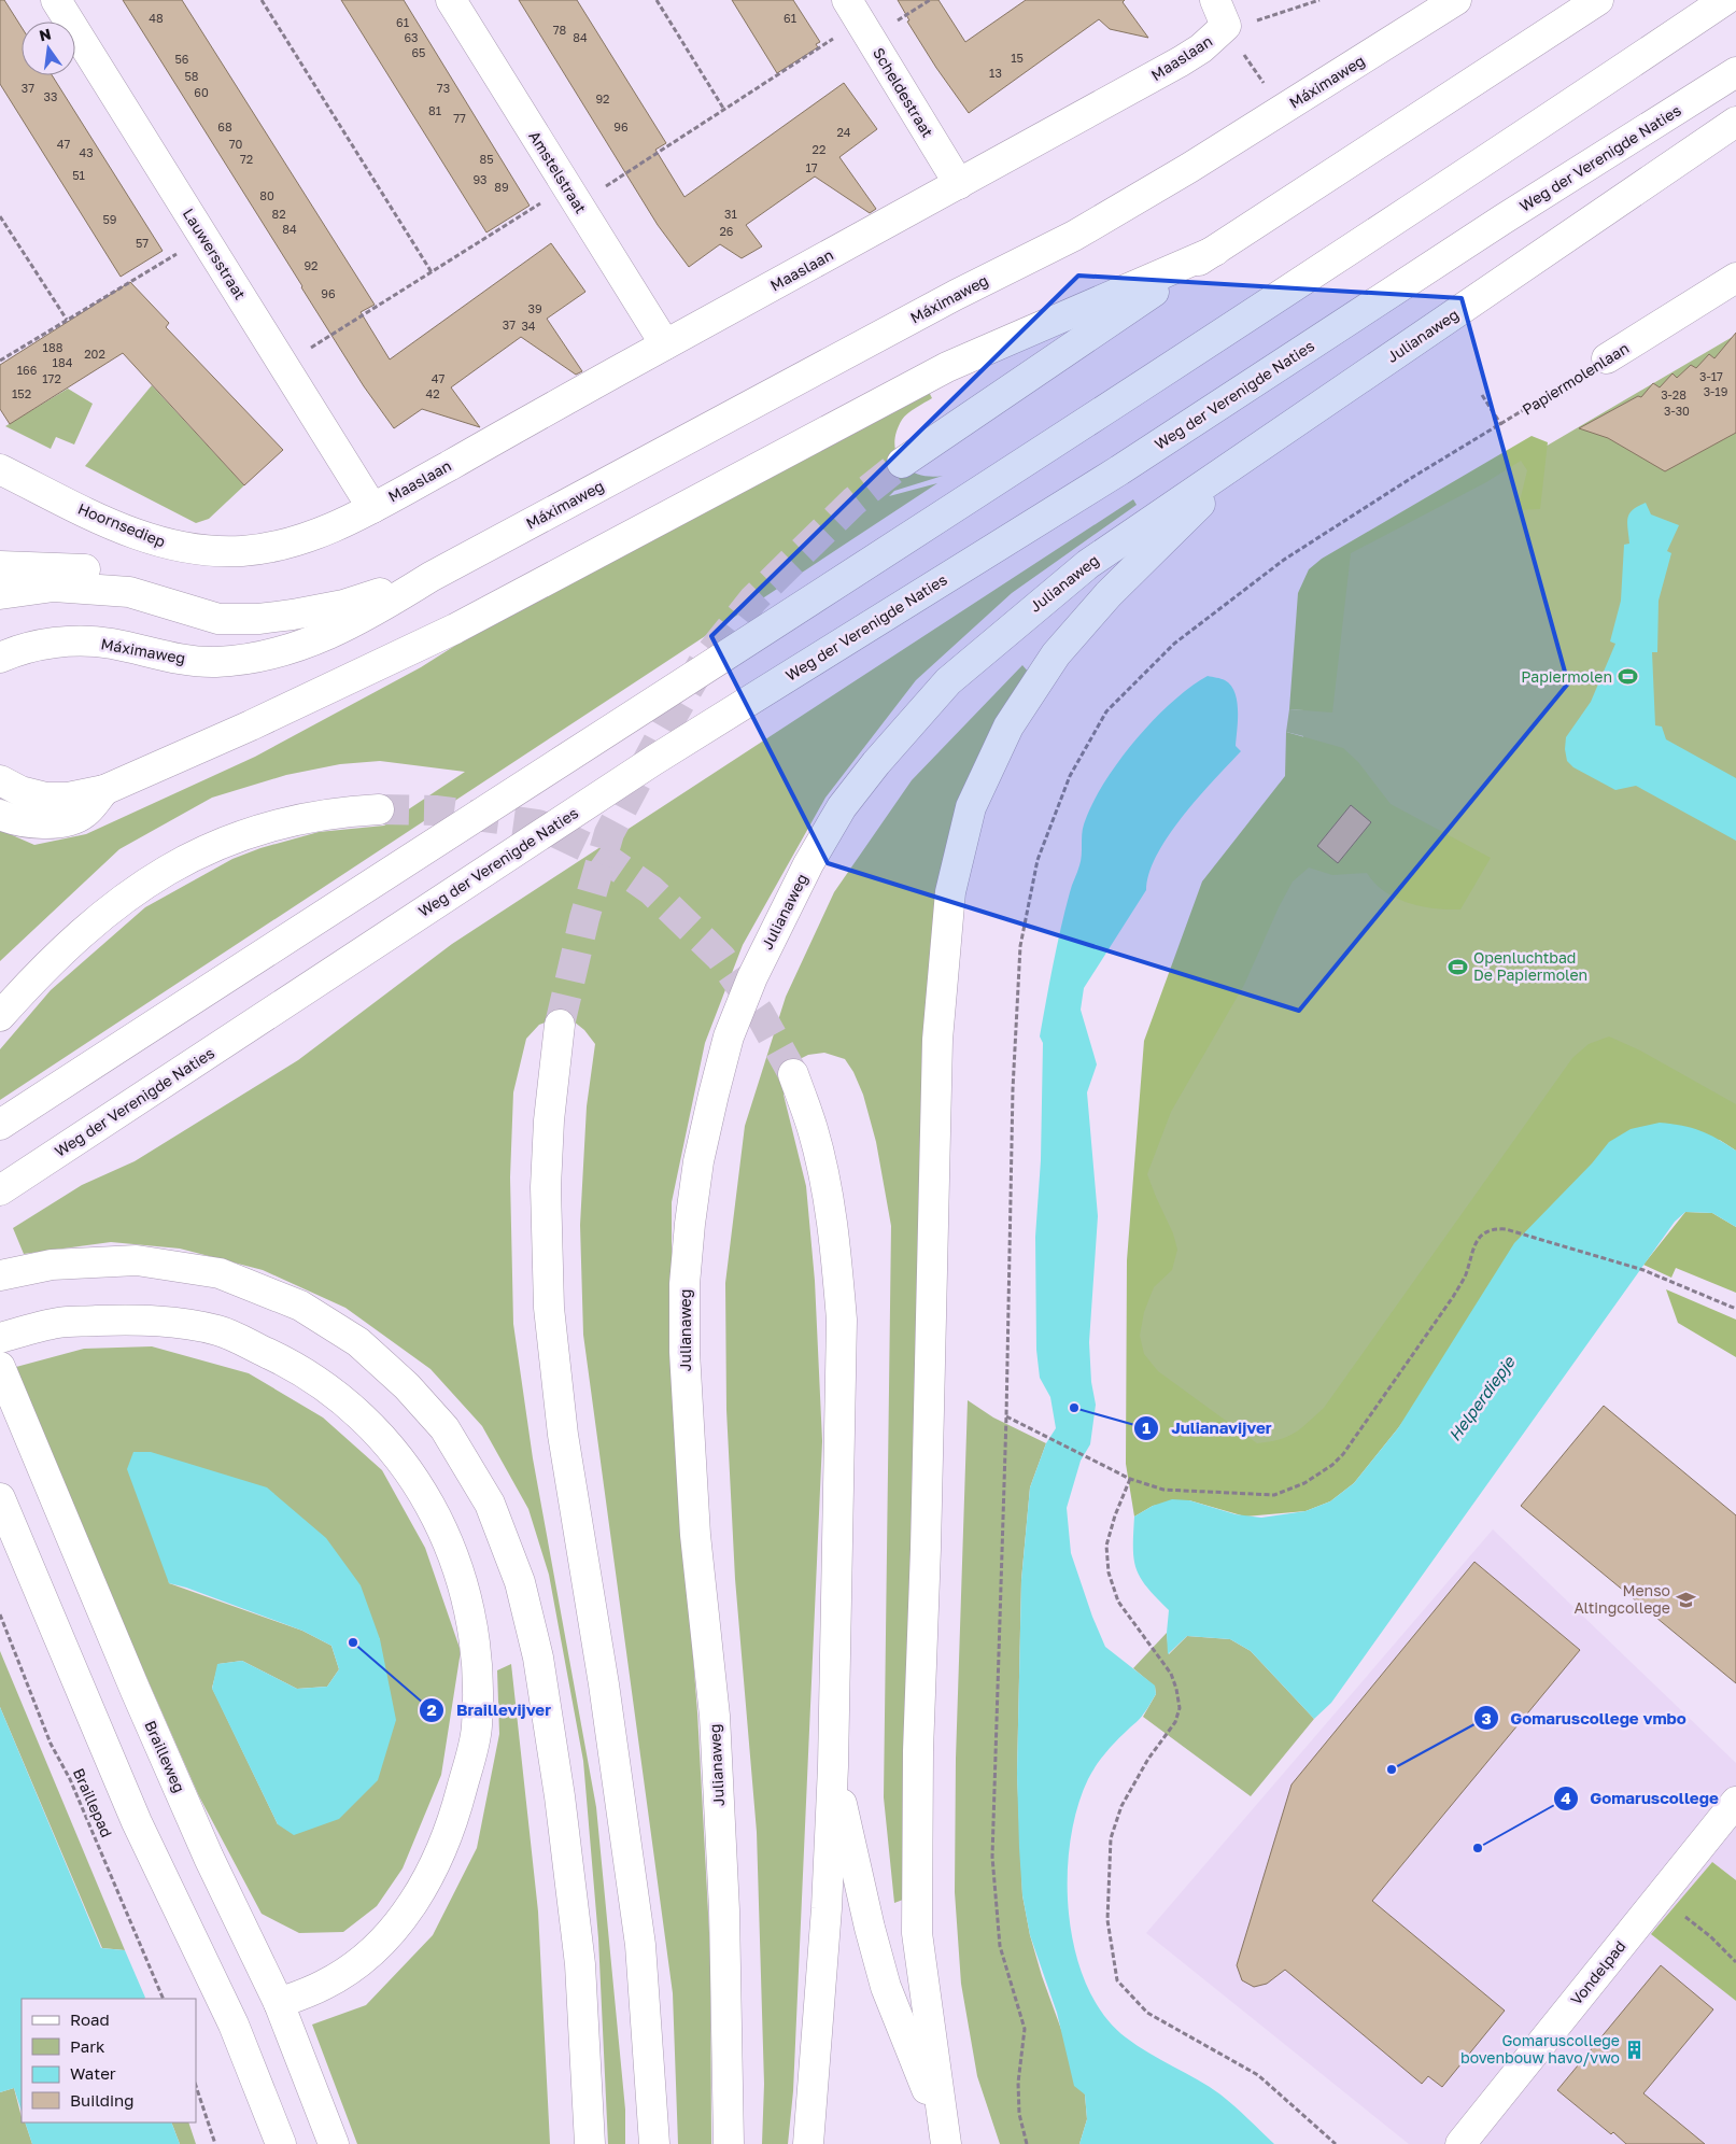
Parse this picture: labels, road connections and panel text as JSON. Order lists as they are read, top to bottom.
{
  "streets": {
    "main road": [
      "Maaslaan",
      "Máximaweg",
      "Scheldestraat",
      "Weg der Verenigde Naties",
      "Amstelstraat",
      "Lauwersstraat",
      "Julianaweg",
      "Papiermolenlaan",
      "Hoornsediep",
      "Brailleweg",
      "Vondelpad"
    ],
    "path": ["Braillepad"]
  },
  "crossings": [
    ["Maaslaan", "Scheldestraat"],
    ["Maaslaan", "Amstelstraat"],
    ["Maaslaan", "Lauwersstraat"],
    ["Maaslaan", "Hoornsediep"],
    ["Lauwersstraat", "Hoornsediep"]
  ],
  "water": ["Helperdiepje"],
  "places": {
    "sports": ["Papiermolen", "Openluchtbad De Papiermolen"],
    "other": [
      "Julianavijver",
      "Braillevijver",
      "Gomaruscollege vmbo",
      "Gomaruscollege"
    ],
    "school or university": ["Menso Altingcollege"],
    "building": ["Gomaruscollege bovenbouw havo/vwo"]
  },
  "house_numbers": [
    "48",
    "61",
    "61",
    "78",
    "63",
    "84",
    "65",
    "15",
    "56",
    "13",
    "58",
    "37",
    "73",
    "60",
    "33",
    "92",
    "81",
    "77",
    "68",
    "96",
    "24",
    "47",
    "70",
    "22",
    "43",
    "72",
    "85",
    "17",
    "51",
    "93",
    "89",
    "80",
    "82",
    "31",
    "59",
    "84",
    "26",
    "57",
    "92",
    "96",
    "39",
    "37",
    "34",
    "188",
    "202",
    "184",
    "166",
    "3-17",
    "172",
    "47",
    "3-19",
    "152",
    "42",
    "3-28",
    "3-30"
  ],
  "legend": [
    "Road",
    "Park",
    "Water",
    "Building"
  ],
  "north": "top"
}
